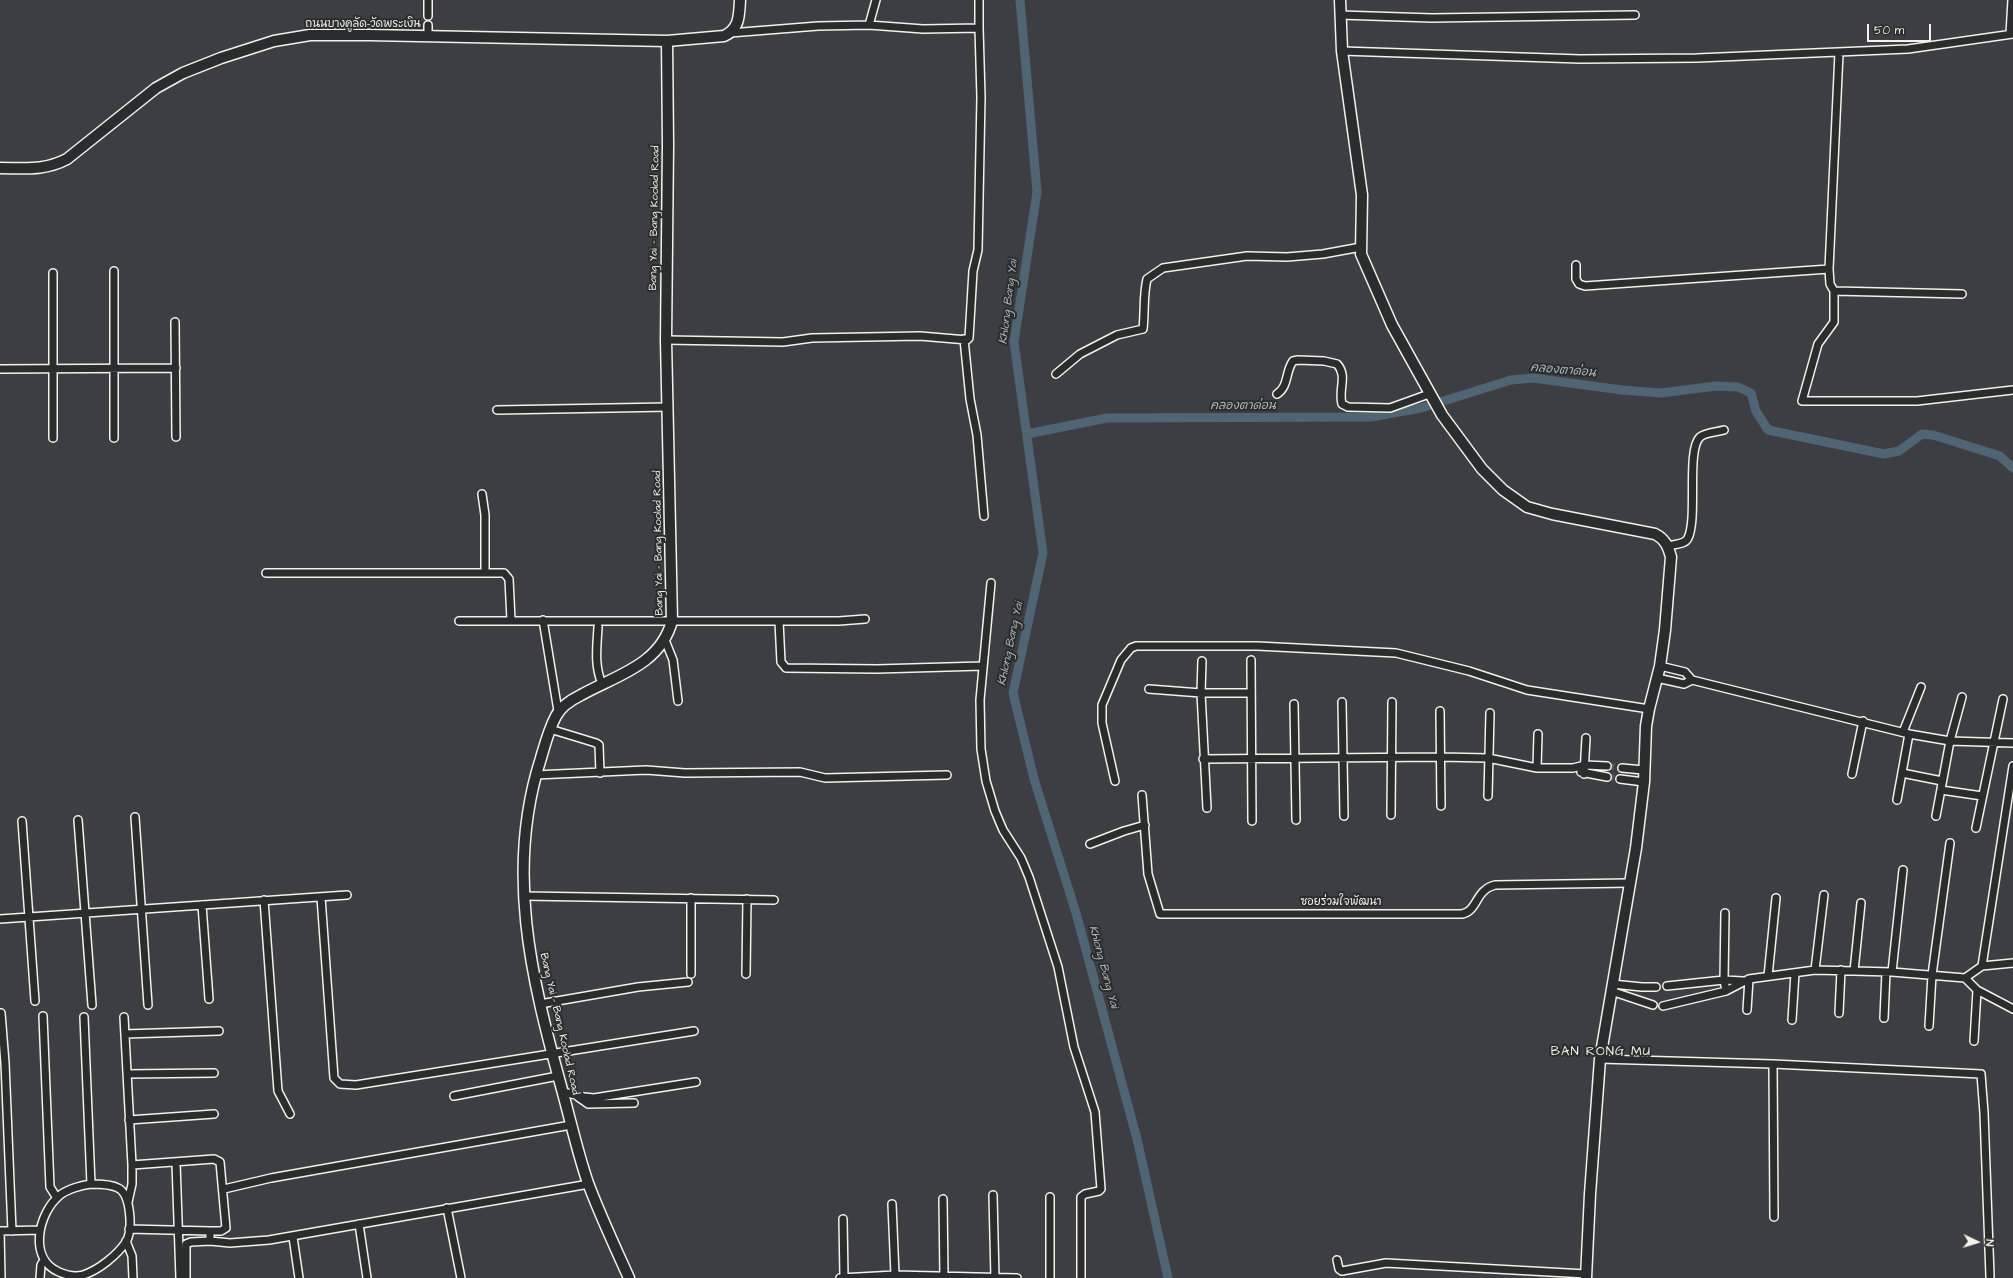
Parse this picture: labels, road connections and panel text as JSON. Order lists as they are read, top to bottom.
{
  "streets": {
    "street": ["ถนนบางคูลัด-วัดพระเงิน", "Bang Yai - Bang Koolad Road", "ซอยร่วมใจพัฒนา"]
  },
  "crossings": [
    ["ถนนบางคูลัด-วัดพระเงิน", "Bang Yai - Bang Koolad Road"]
  ],
  "districts": ["BAN RONG MU"],
  "water": ["Khlong Bang Yai", "คลองตาด่อน"],
  "scale_bar": "50 m",
  "north": "right"
}
